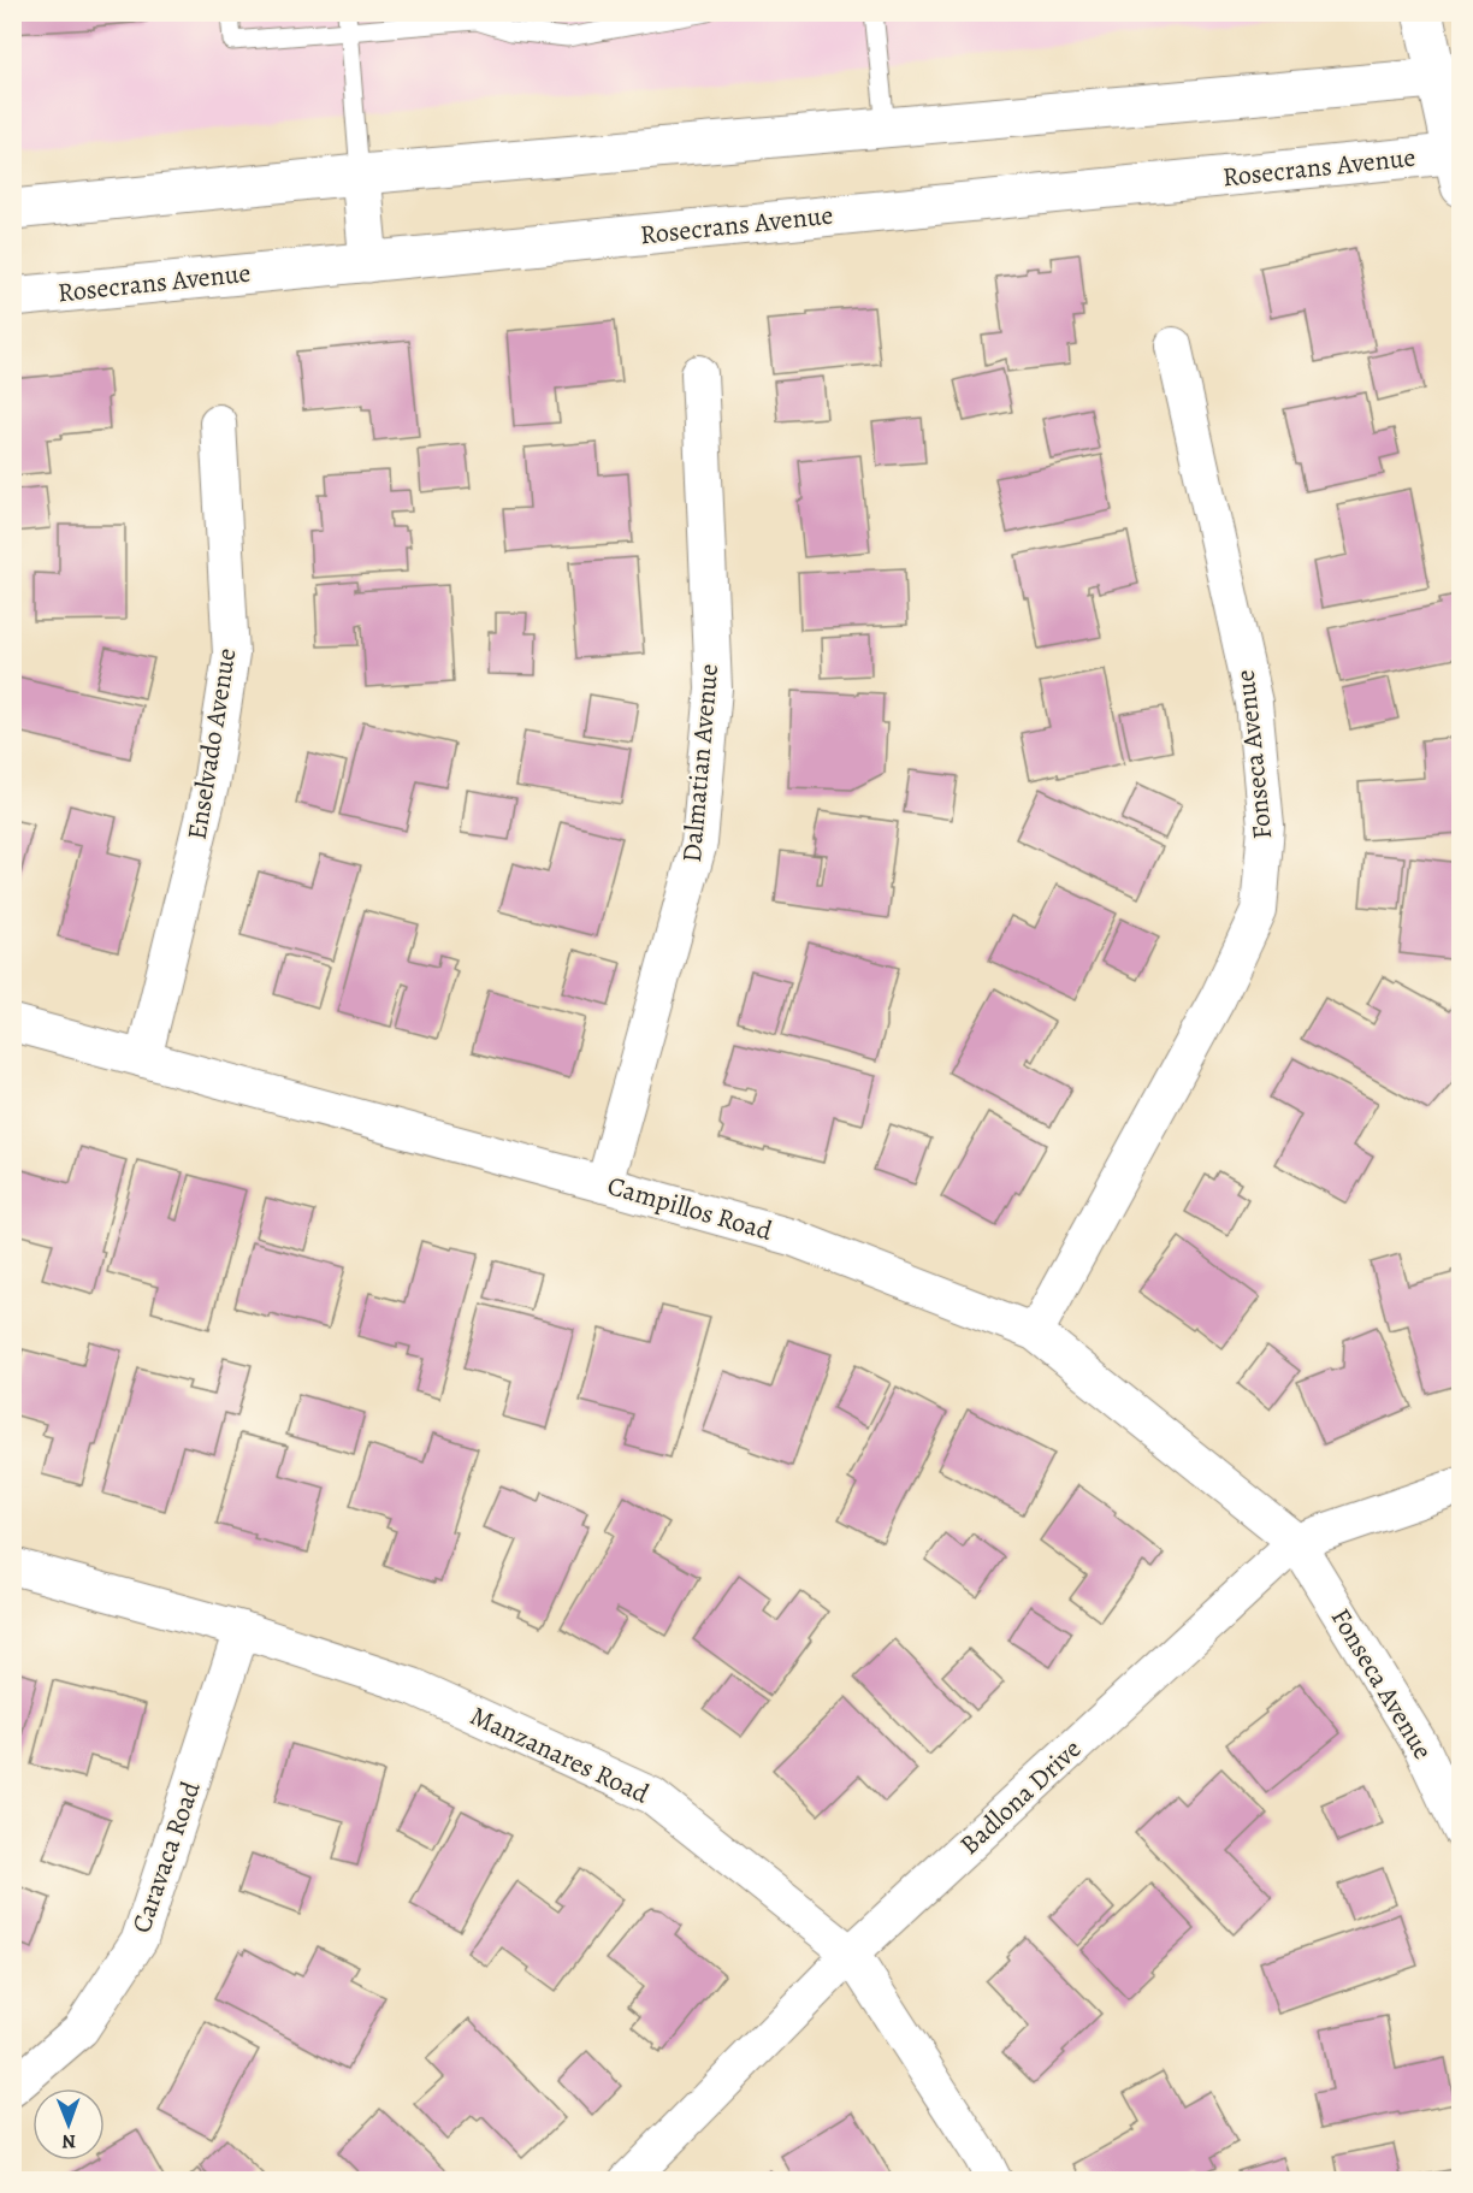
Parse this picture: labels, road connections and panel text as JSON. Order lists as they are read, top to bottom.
{
  "streets": {
    "main road": ["Rosecrans Avenue"],
    "street": [
      "Enselvado Avenue",
      "Fonseca Avenue",
      "Dalmatian Avenue",
      "Campillos Road",
      "Manzanares Road",
      "Badlona Drive",
      "Caravaca Road"
    ]
  },
  "crossings": [
    ["Enselvado Avenue", "Campillos Road"],
    ["Fonseca Avenue", "Campillos Road"],
    ["Fonseca Avenue", "Badlona Drive"],
    ["Dalmatian Avenue", "Campillos Road"],
    ["Campillos Road", "Badlona Drive"],
    ["Manzanares Road", "Badlona Drive"],
    ["Manzanares Road", "Caravaca Road"]
  ],
  "north": "bottom"
}
